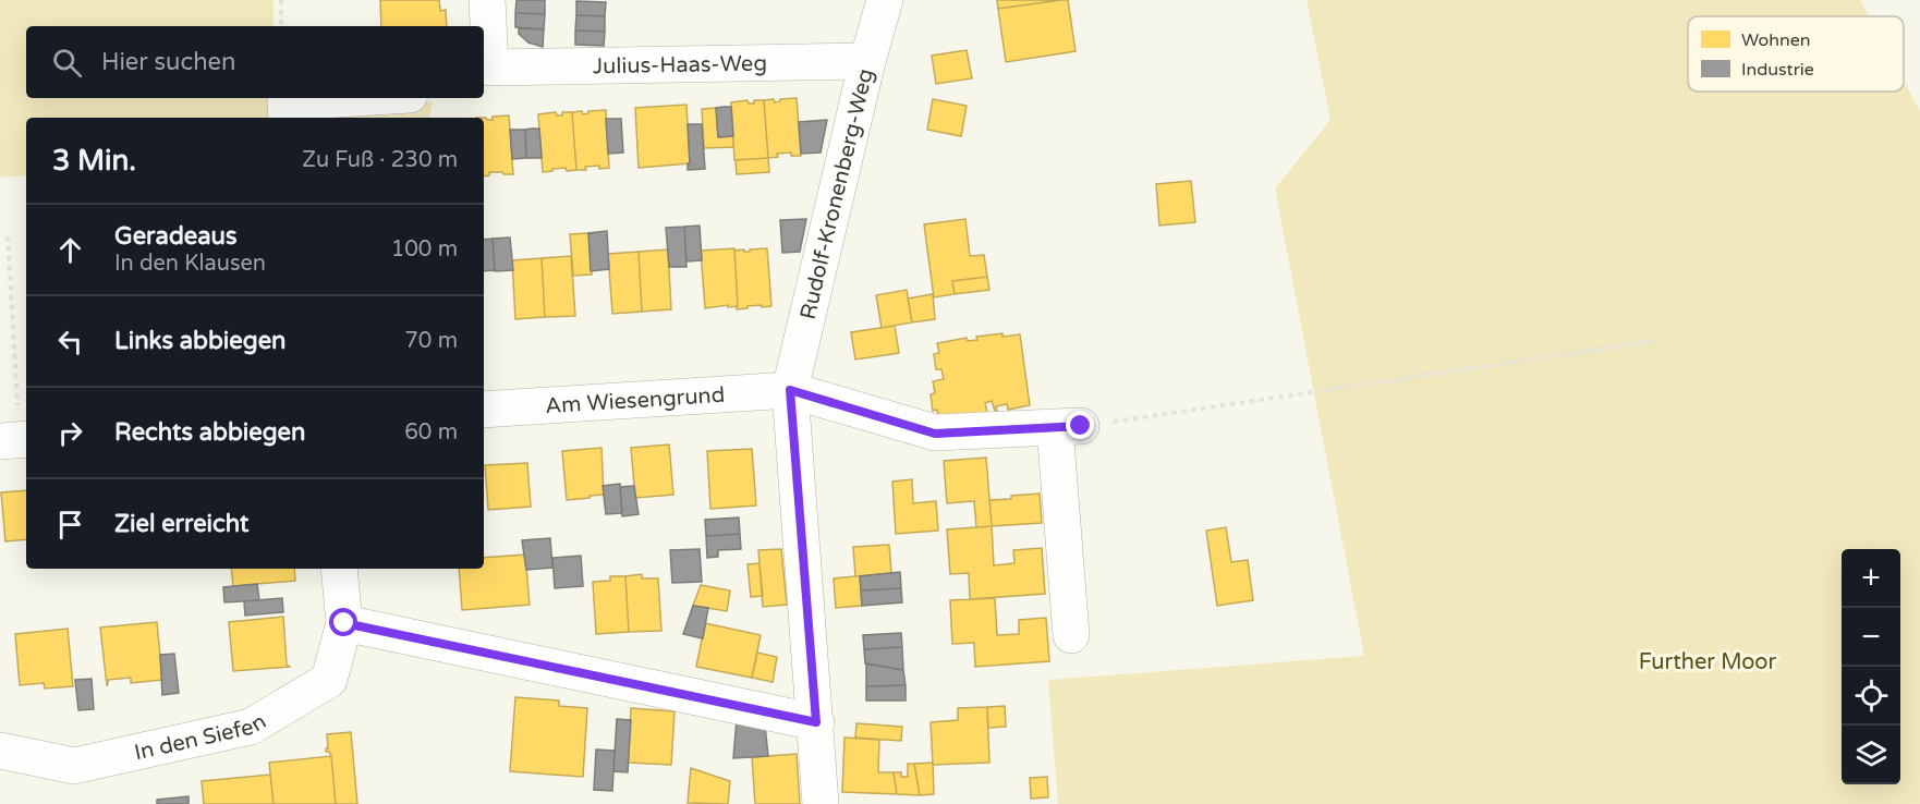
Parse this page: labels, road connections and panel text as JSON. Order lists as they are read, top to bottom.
{
  "streets": {
    "street": [
      "Julius-Haas-Weg",
      "Rudolf-Kronenberg-Weg",
      "Am Wiesengrund",
      "In den Siefen"
    ]
  },
  "crossings": [
    ["Julius-Haas-Weg", "Rudolf-Kronenberg-Weg"],
    ["Rudolf-Kronenberg-Weg", "Am Wiesengrund"]
  ],
  "parks": ["Further Moor"],
  "legend": ["Wohnen", "Industrie"],
  "page": {
    "search": "Hier suchen",
    "heading": ["3 Min.", "Zu Fuß · 230 m"],
    "list": [
      ["Geradeaus", "In den Klausen", "100 m"],
      ["Links abbiegen", "70 m"],
      ["Rechts abbiegen", "60 m"],
      "Ziel erreicht"
    ],
    "map_buttons": ["+", "−"]
  }
}
